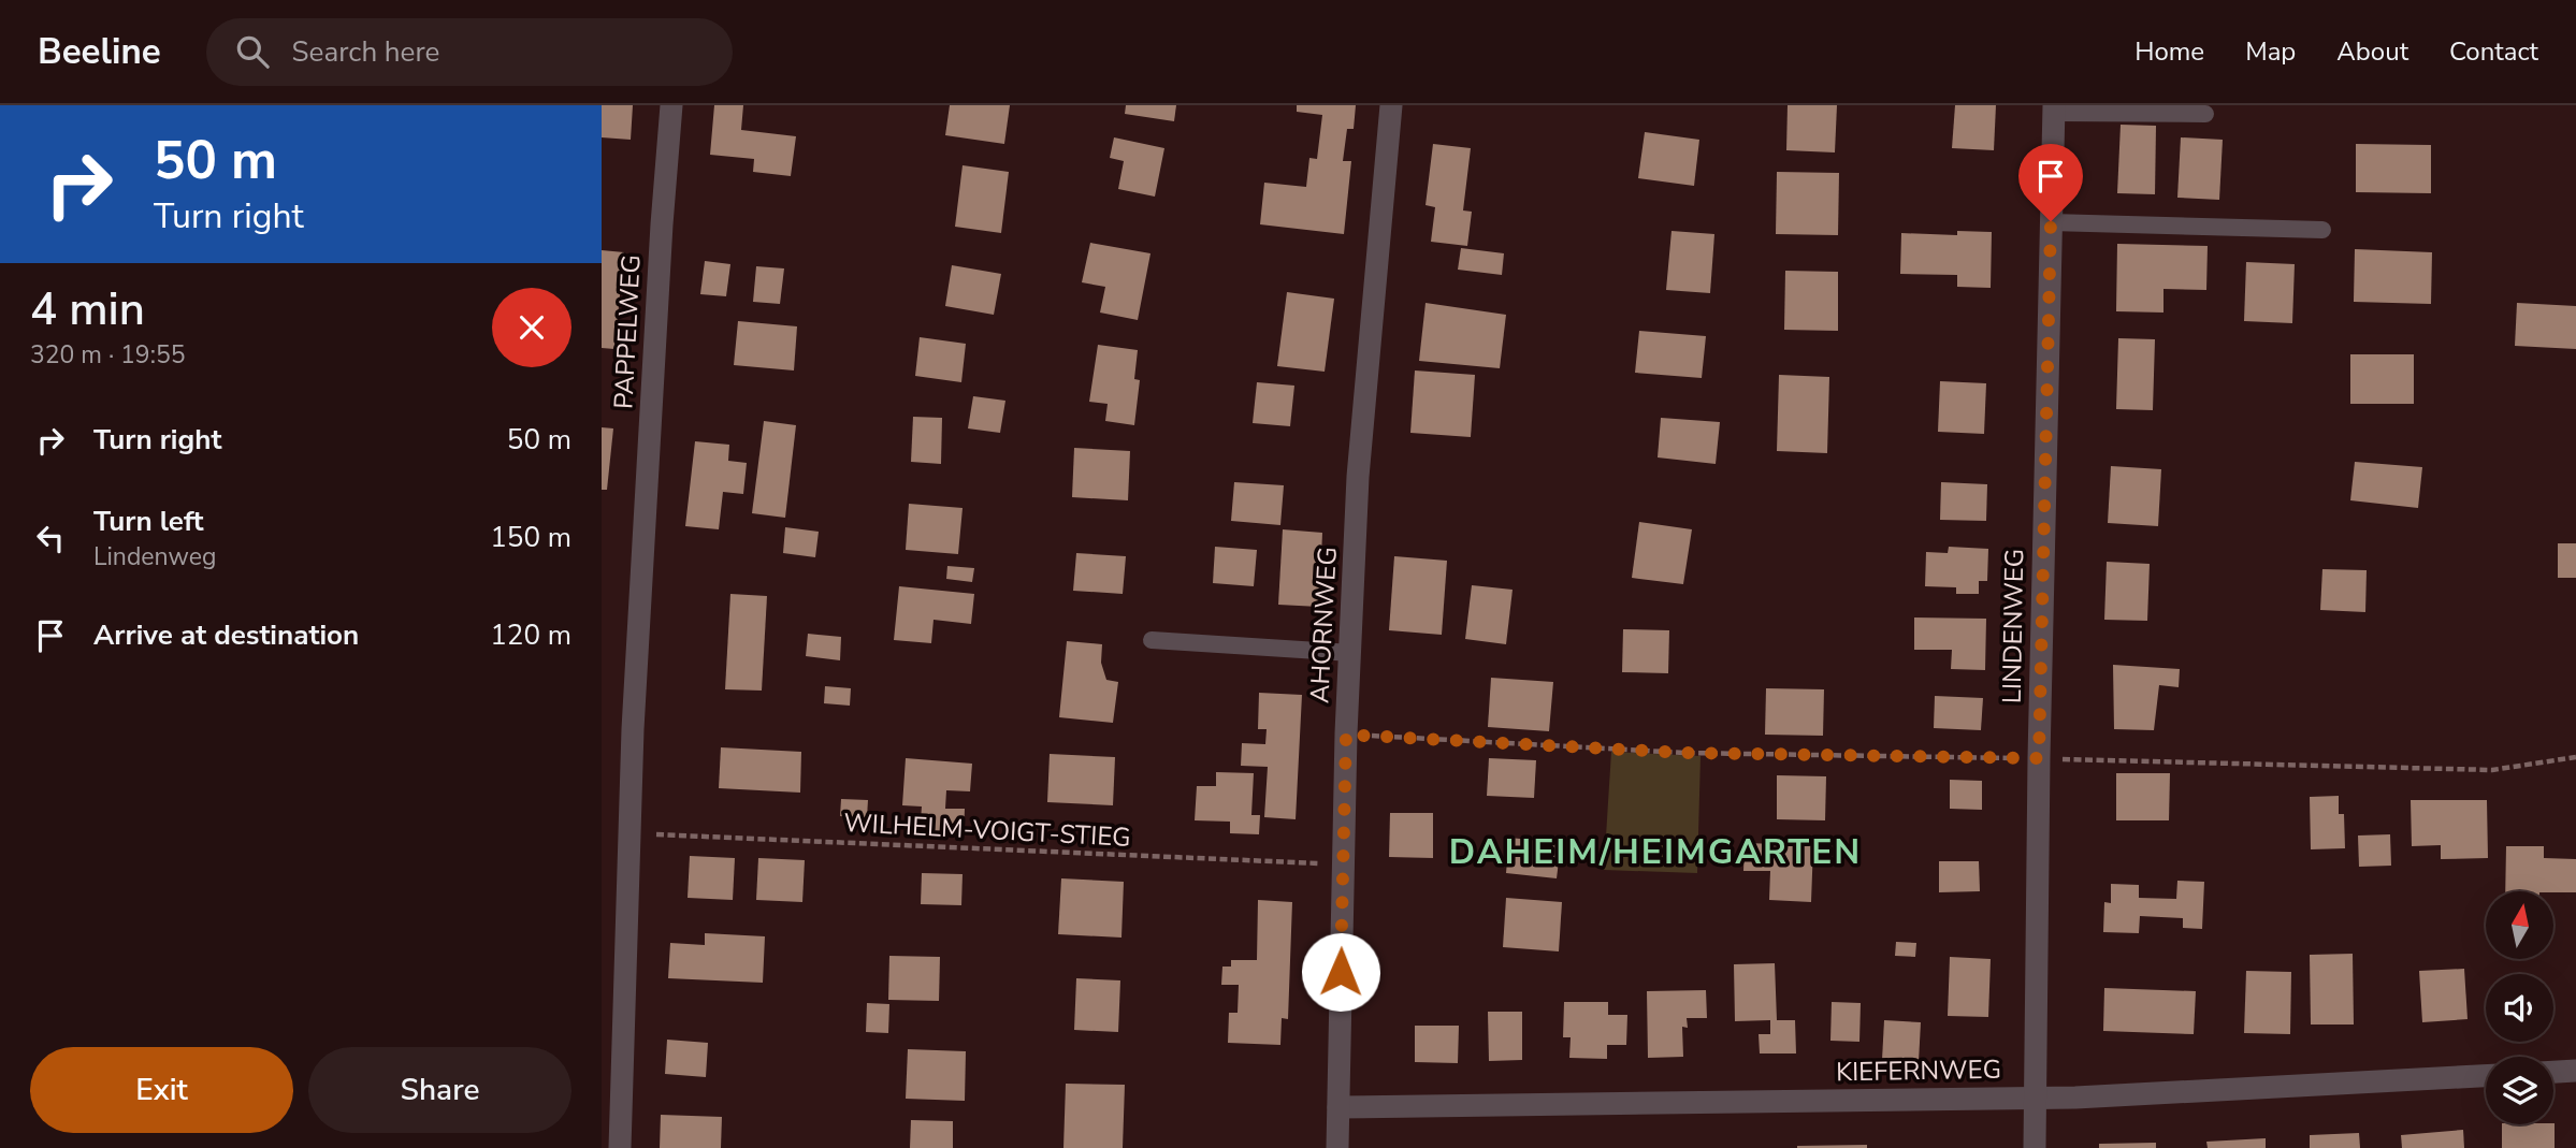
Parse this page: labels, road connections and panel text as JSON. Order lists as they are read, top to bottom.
{
  "streets": {
    "street": [
      "PAPPELWEG",
      "AHORNWEG",
      "LINDENWEG",
      "KIEFERNWEG"
    ],
    "path": ["WILHELM-VOIGT-STIEG"]
  },
  "crossings": [
    ["PAPPELWEG", "WILHELM-VOIGT-STIEG"],
    ["AHORNWEG", "WILHELM-VOIGT-STIEG"],
    ["AHORNWEG", "KIEFERNWEG"],
    ["LINDENWEG", "KIEFERNWEG"]
  ],
  "districts": ["DAHEIM/HEIMGARTEN"],
  "north": "top",
  "page": {
    "header": "Beeline",
    "search": "Search here",
    "nav": [
      "Home",
      "Map",
      "About",
      "Contact"
    ],
    "turn": ["50 m", "Turn right"],
    "heading": ["4 min", "320 m · 19:55"],
    "list": [
      {
        "name": "Turn right",
        "value": "50 m"
      },
      {
        "name": "Turn left",
        "note": "Lindenweg",
        "value": "150 m"
      },
      {
        "name": "Arrive at destination",
        "value": "120 m"
      }
    ],
    "buttons": ["Exit", "Share"]
  }
}
